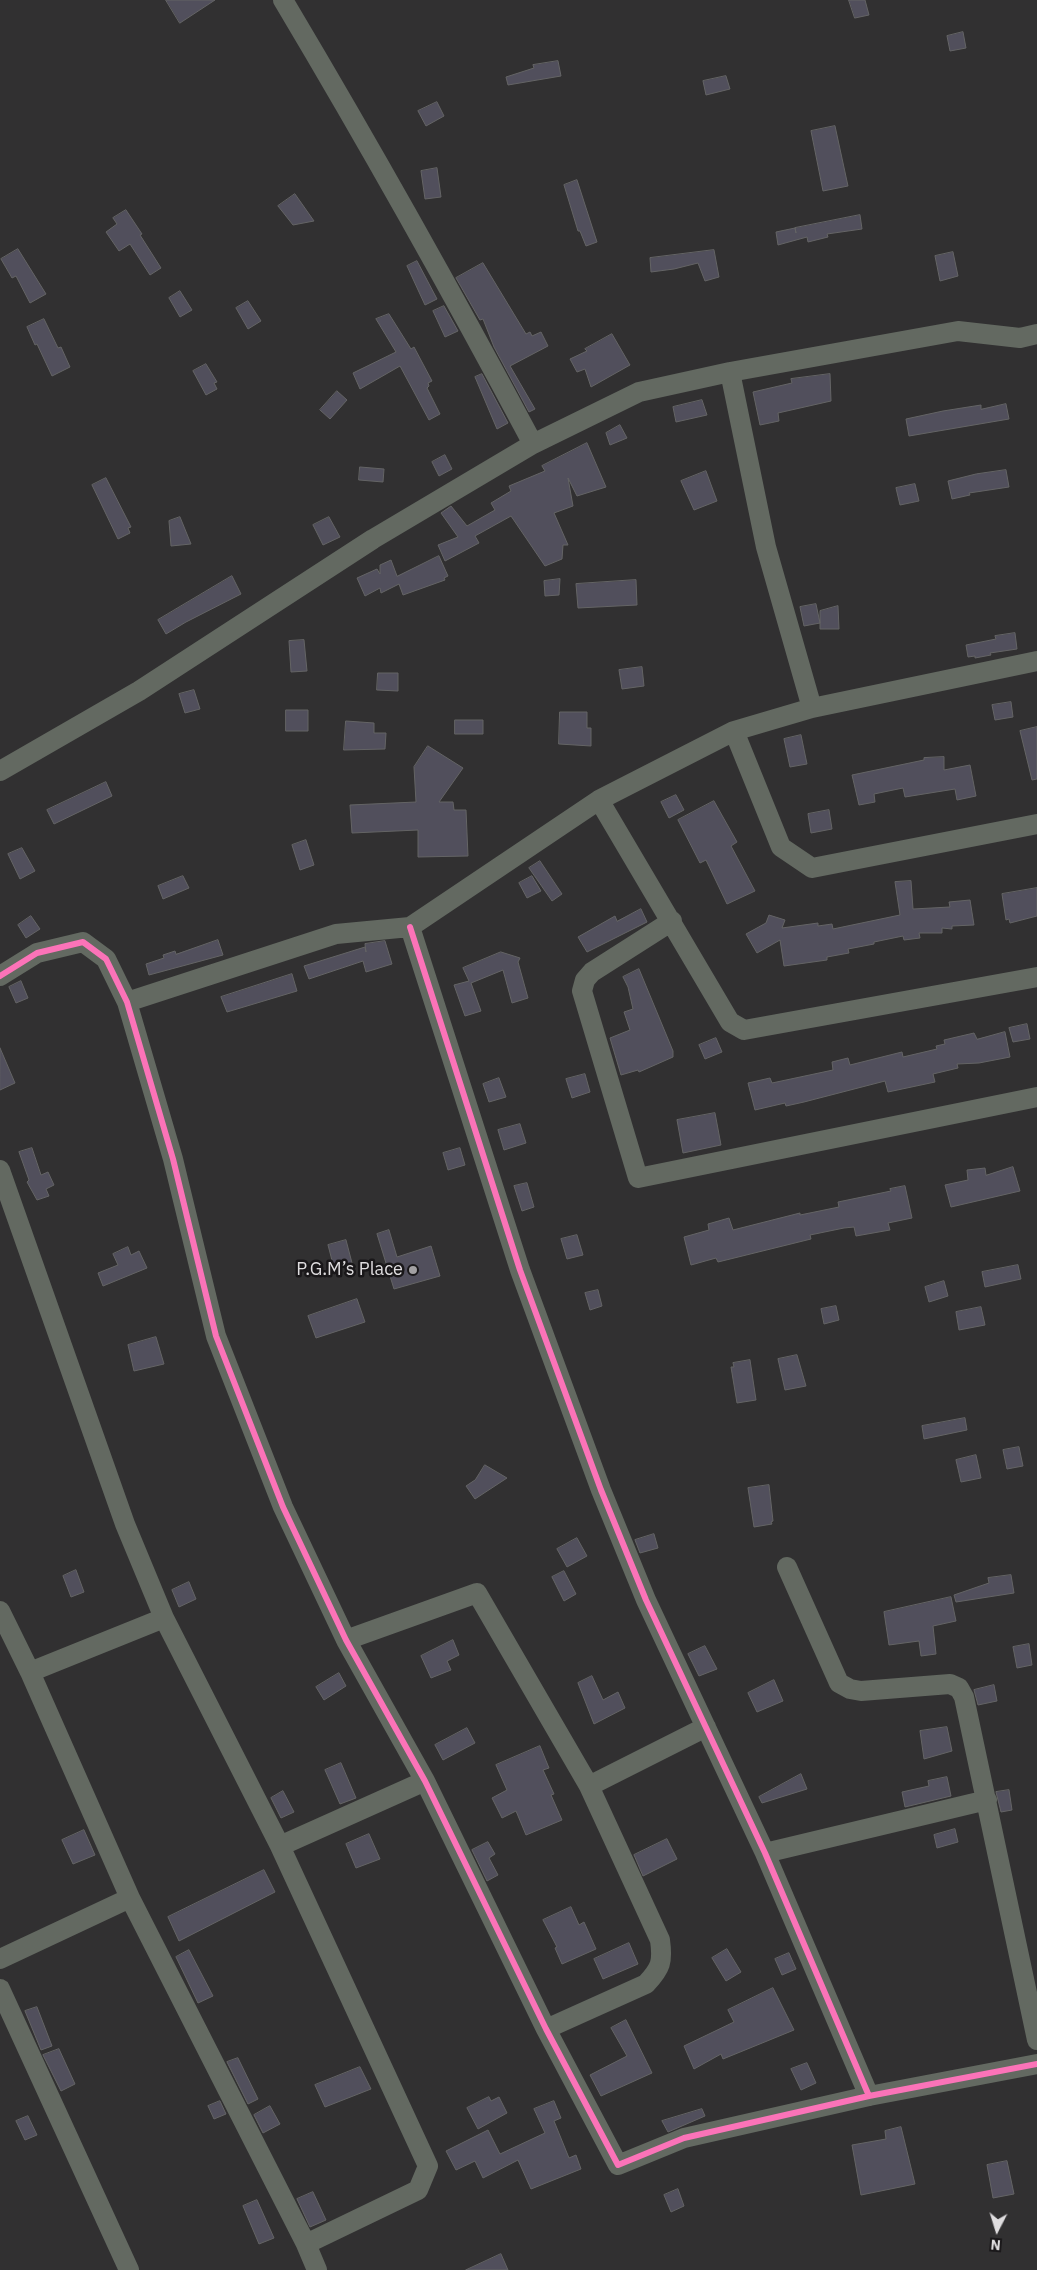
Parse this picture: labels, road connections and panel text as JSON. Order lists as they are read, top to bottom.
{
  "places": ["P.G.M’s Place"],
  "north": "bottom"
}
